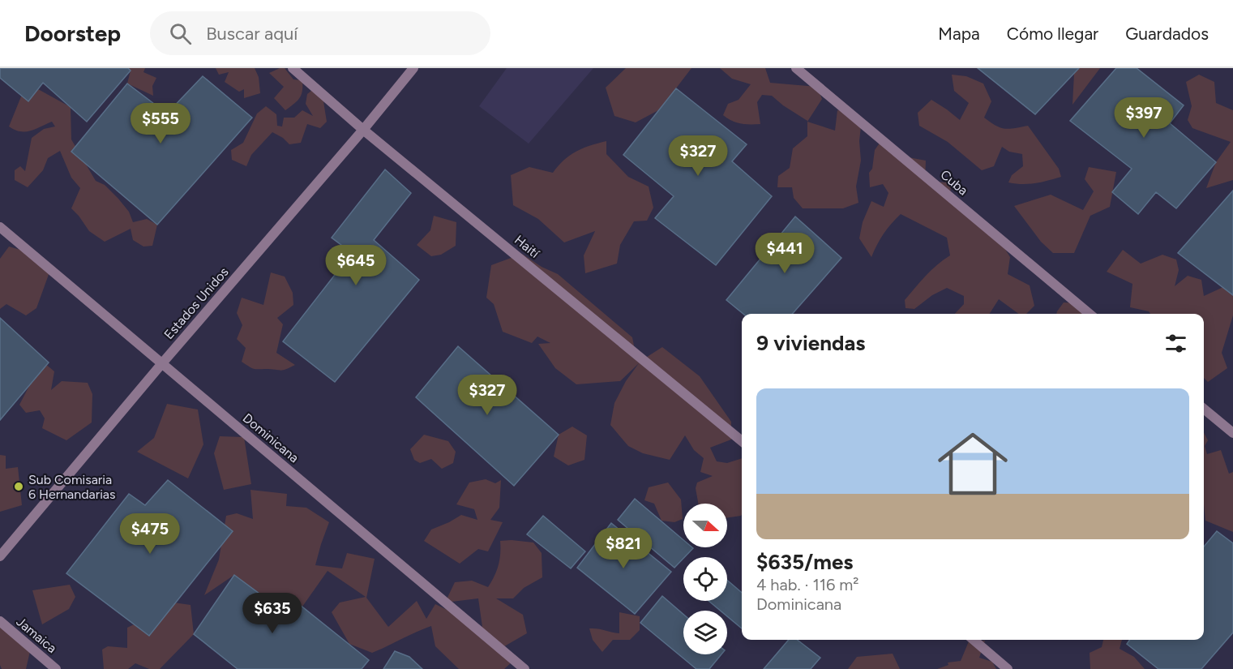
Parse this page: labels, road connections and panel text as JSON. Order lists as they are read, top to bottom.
{
  "streets": {
    "street": [
      "Cuba",
      "Haití",
      "Estados Unidos",
      "Dominicana",
      "Jamaica"
    ]
  },
  "crossings": [
    ["Haití", "Estados Unidos"],
    ["Estados Unidos", "Dominicana"]
  ],
  "places": ["Sub Comisaria 6 Hernandarias"],
  "north": "right",
  "page": {
    "header": "Doorstep",
    "search": "Buscar aquí",
    "nav": ["Mapa", "Cómo llegar", "Guardados"],
    "price": [
      "$397",
      "$555",
      "$327",
      "$441",
      "$645",
      "$327",
      "$475",
      "$821",
      "$635"
    ],
    "heading": "9 viviendas",
    "list": [
      {
        "name": "$635/mes",
        "note": "4 hab. · 116 m² · Dominicana"
      }
    ]
  }
}
